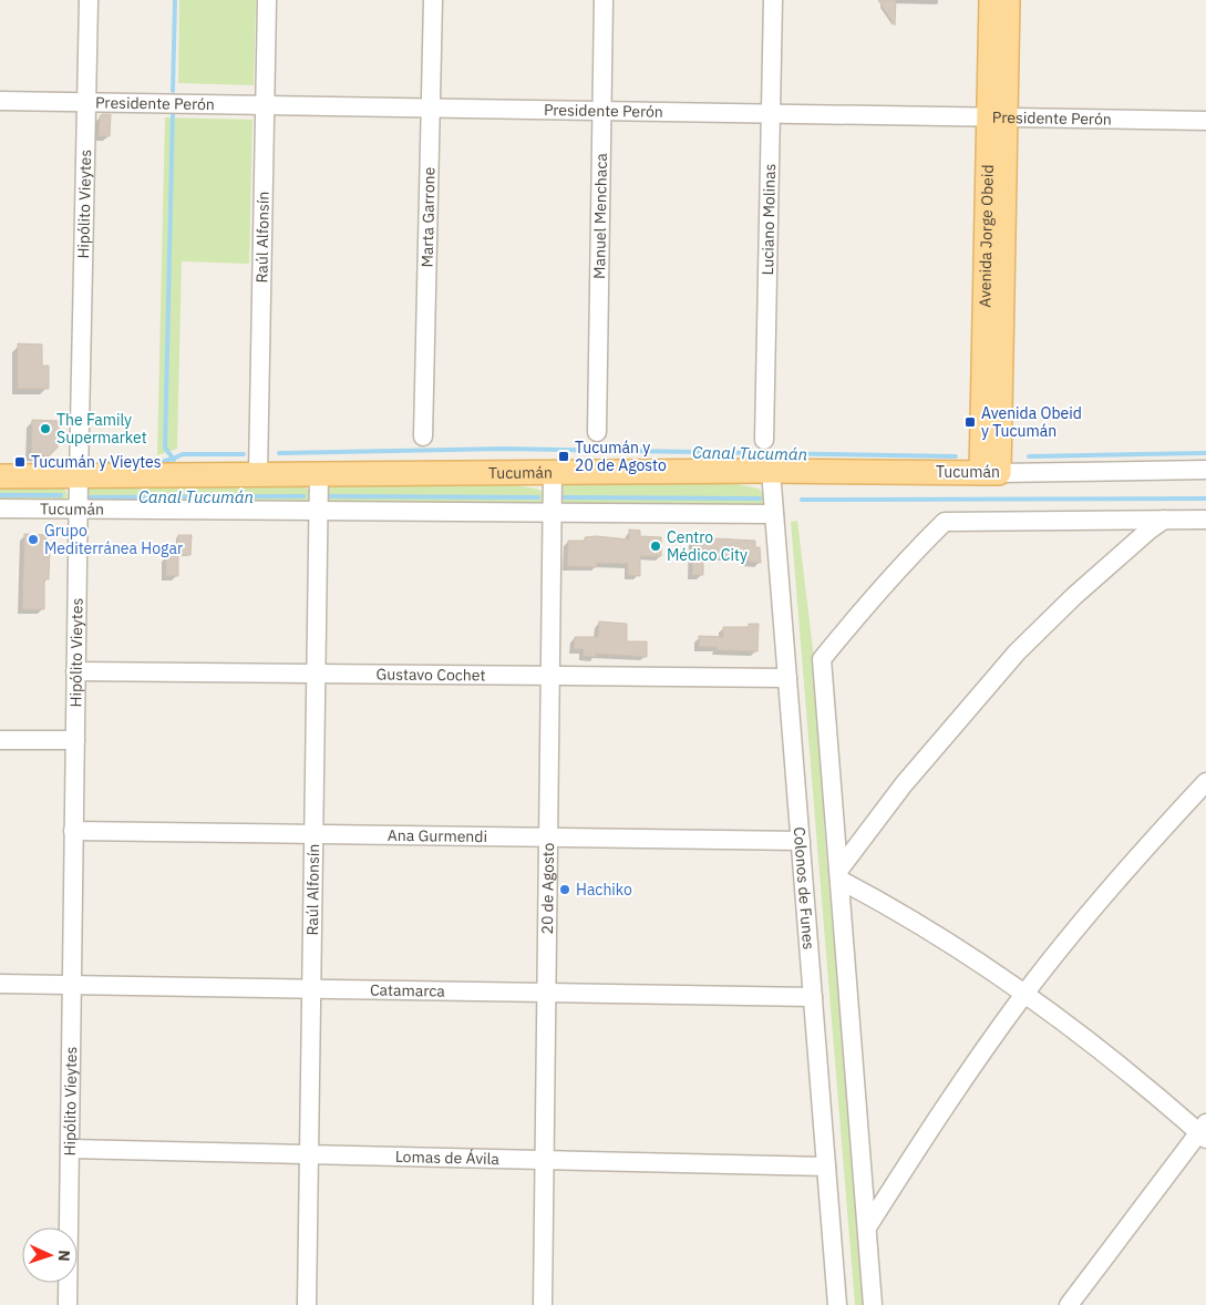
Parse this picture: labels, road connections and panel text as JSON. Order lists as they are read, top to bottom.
{
  "streets": {
    "main road": ["Avenida Jorge Obeid", "Tucumán"],
    "street": [
      "Presidente Perón",
      "Hipólito Vieytes",
      "Manuel Menchaca",
      "Marta Garrone",
      "Luciano Molinas",
      "Raúl Alfonsín",
      "Gustavo Cochet",
      "Ana Gurmendi",
      "20 de Agosto",
      "Colonos de Funes",
      "Catamarca",
      "Lomas de Ávila"
    ]
  },
  "crossings": [
    ["Presidente Perón", "Hipólito Vieytes"],
    ["Presidente Perón", "Manuel Menchaca"],
    ["Presidente Perón", "Marta Garrone"],
    ["Presidente Perón", "Luciano Molinas"],
    ["Presidente Perón", "Avenida Jorge Obeid"],
    ["Presidente Perón", "Raúl Alfonsín"],
    ["Hipólito Vieytes", "Tucumán"],
    ["Hipólito Vieytes", "Gustavo Cochet"],
    ["Hipólito Vieytes", "Ana Gurmendi"],
    ["Hipólito Vieytes", "Catamarca"],
    ["Hipólito Vieytes", "Lomas de Ávila"],
    ["Avenida Jorge Obeid", "Tucumán"],
    ["Raúl Alfonsín", "Tucumán"],
    ["Raúl Alfonsín", "Gustavo Cochet"],
    ["Raúl Alfonsín", "Ana Gurmendi"],
    ["Raúl Alfonsín", "Catamarca"],
    ["Raúl Alfonsín", "Lomas de Ávila"],
    ["Tucumán", "20 de Agosto"],
    ["Tucumán", "Colonos de Funes"],
    ["Gustavo Cochet", "20 de Agosto"],
    ["Gustavo Cochet", "Colonos de Funes"],
    ["Ana Gurmendi", "20 de Agosto"],
    ["Ana Gurmendi", "Colonos de Funes"],
    ["20 de Agosto", "Catamarca"],
    ["20 de Agosto", "Lomas de Ávila"],
    ["Colonos de Funes", "Catamarca"],
    ["Colonos de Funes", "Lomas de Ávila"]
  ],
  "water": ["Canal Tucumán"],
  "places": {
    "transit": ["Avenida Obeid y Tucumán", "Tucumán y 20 de Agosto", "Tucumán y Vieytes"],
    "other": [
      "The Family Supermarket",
      "Grupo Mediterránea Hogar",
      "Centro Médico City",
      "Hachiko"
    ]
  },
  "north": "right"
}
